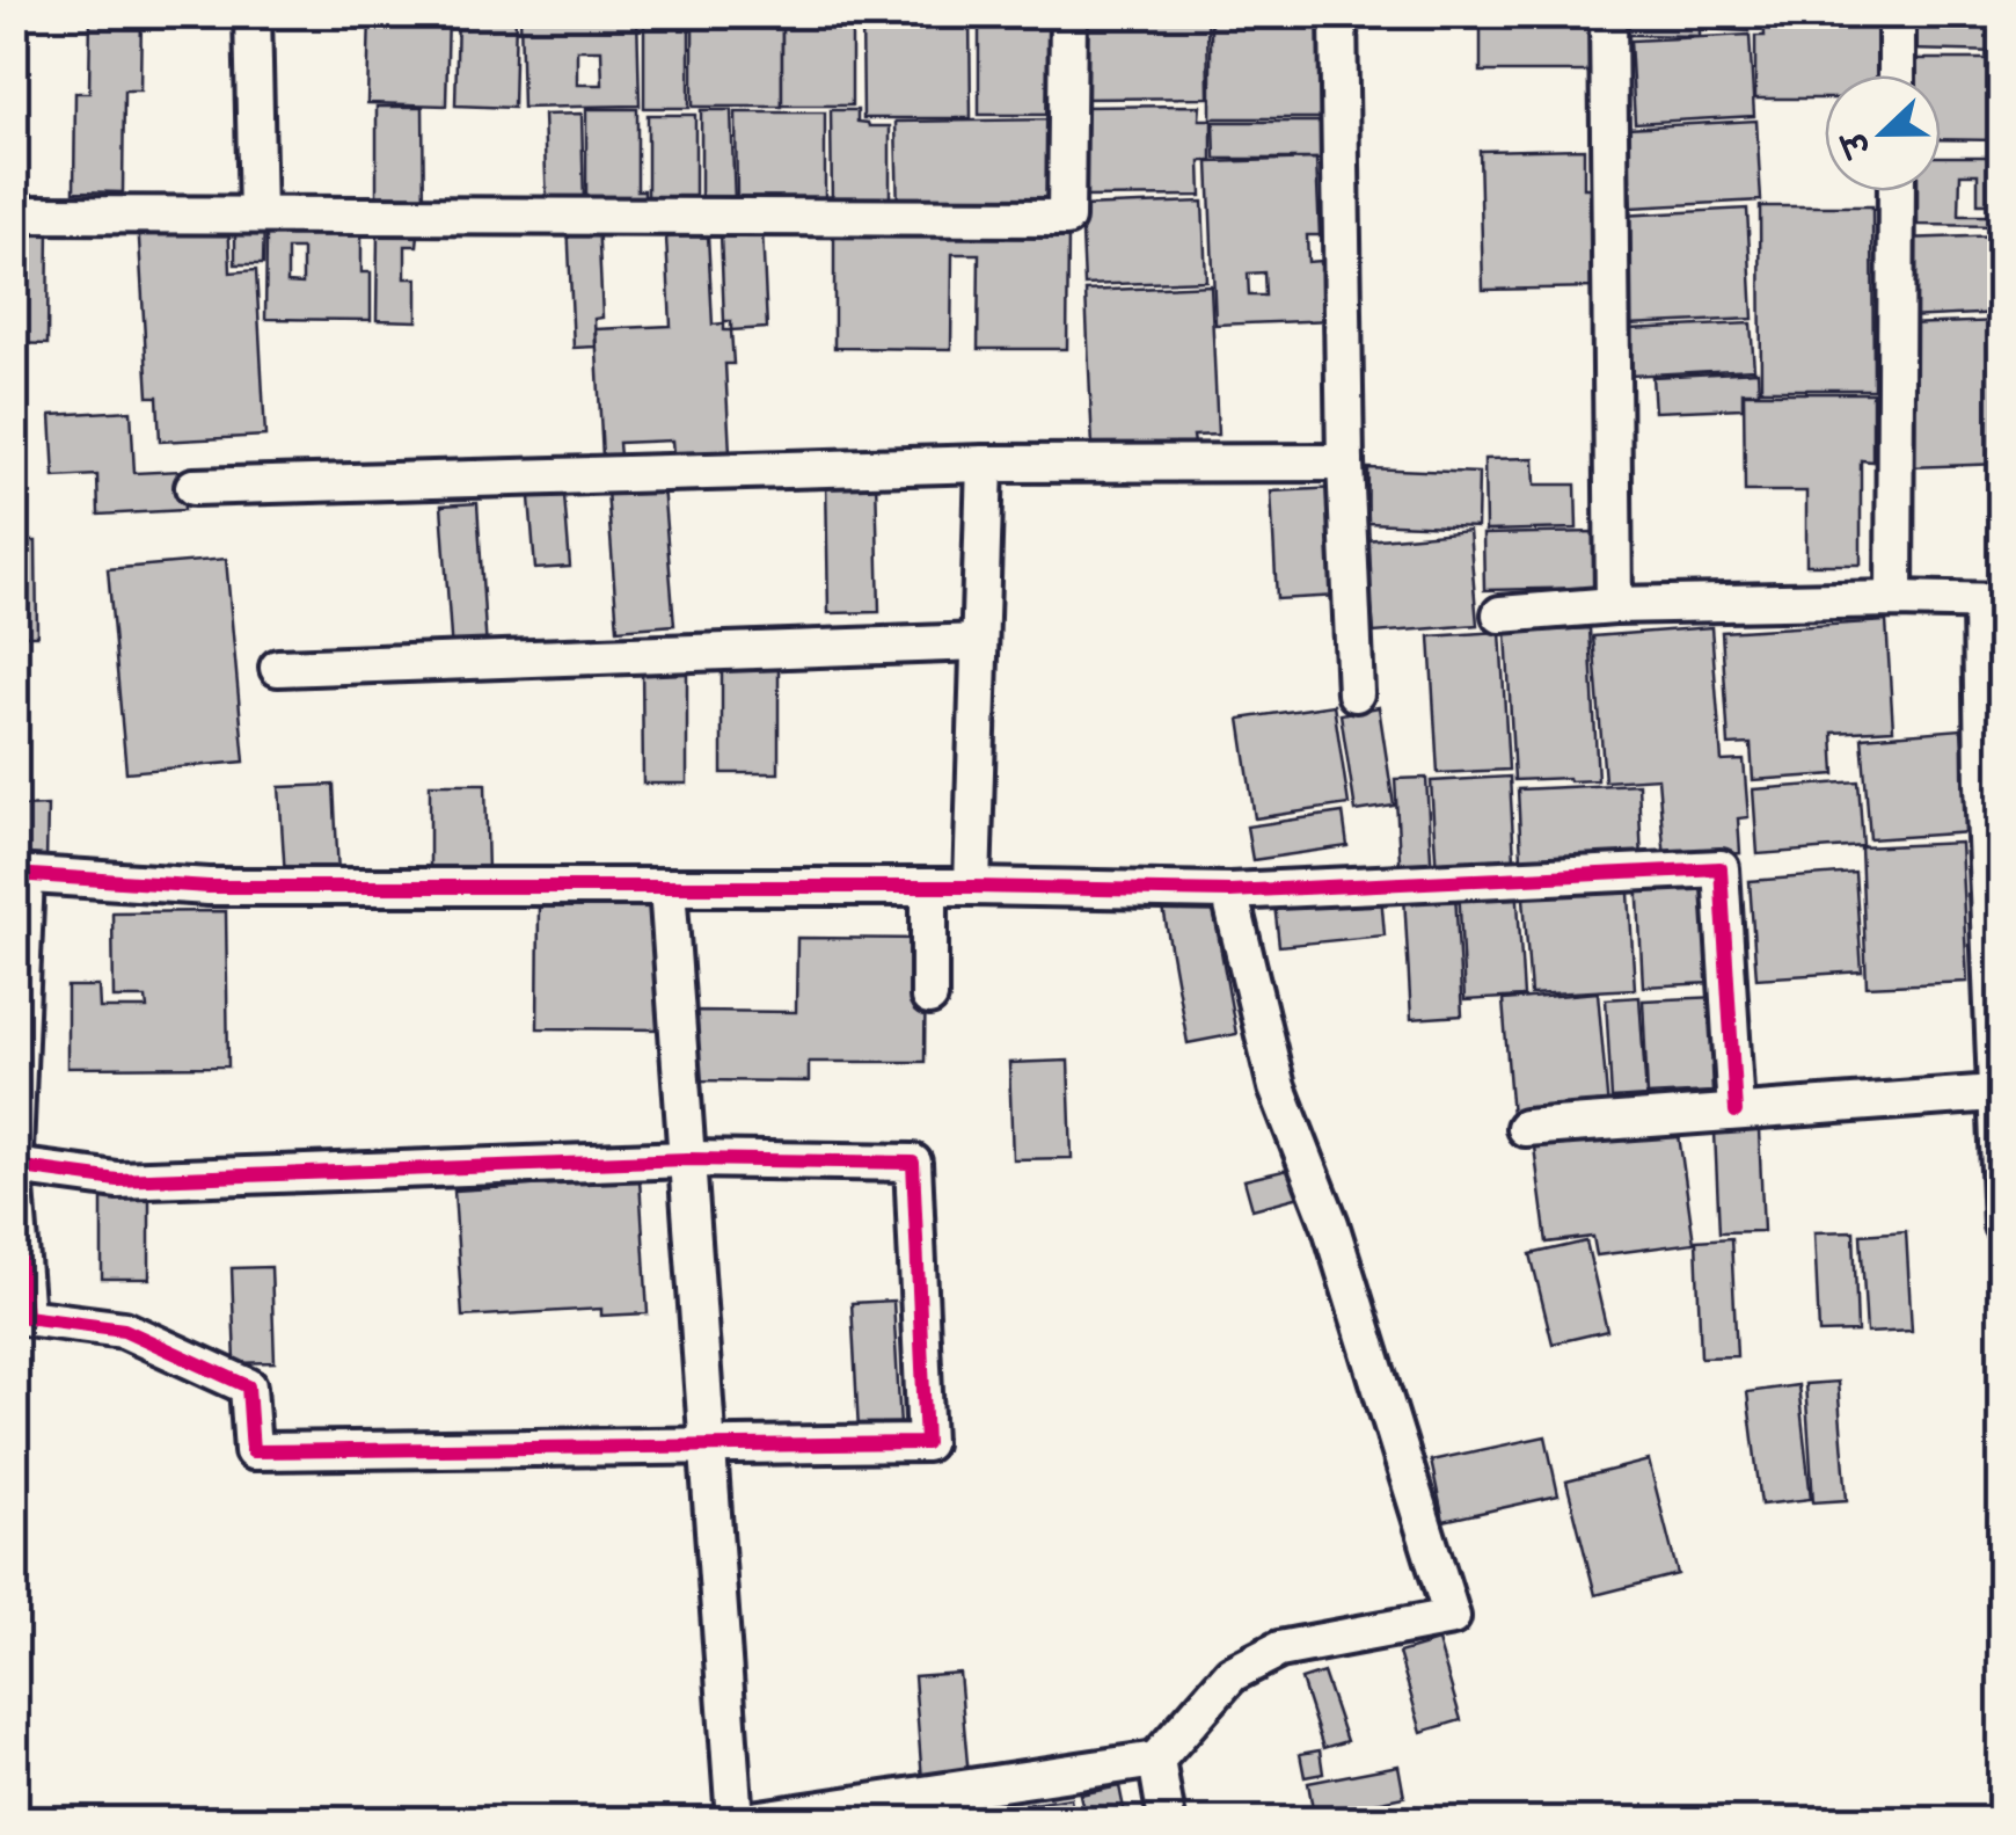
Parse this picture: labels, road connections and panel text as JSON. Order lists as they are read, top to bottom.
{
  "north": "left"
}
